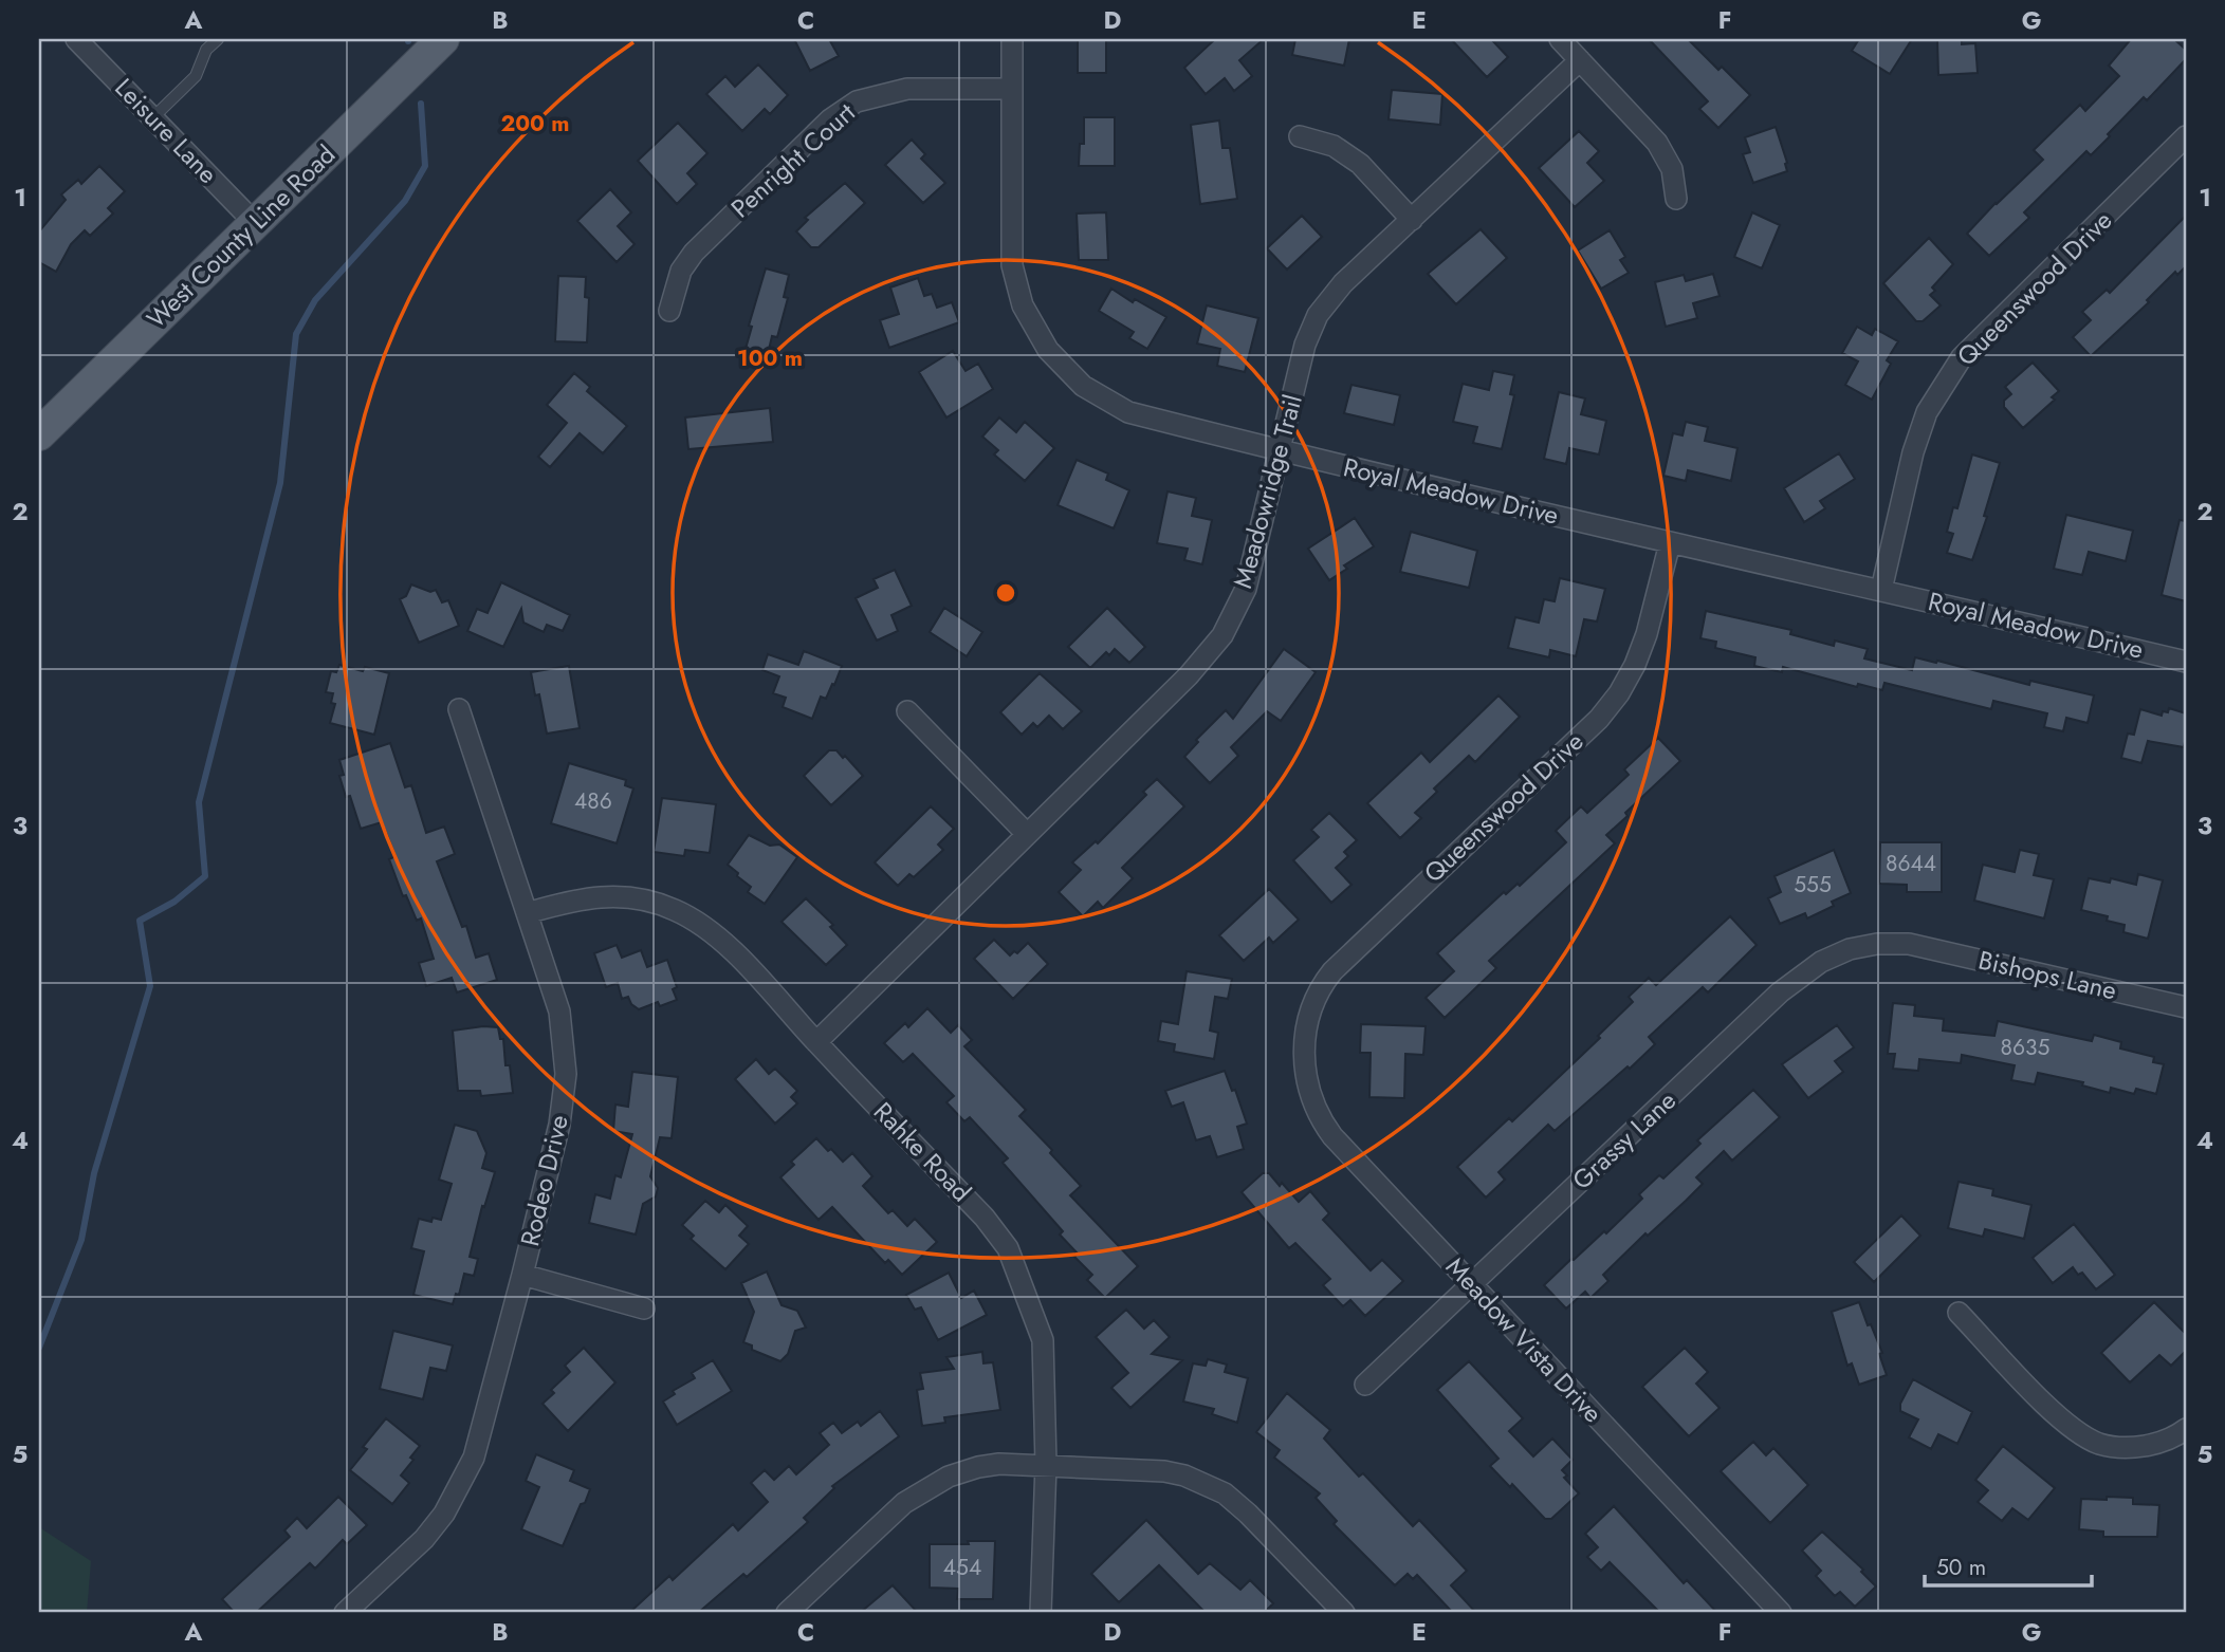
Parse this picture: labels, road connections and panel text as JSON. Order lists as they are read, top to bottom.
{
  "streets": {
    "main road": ["West County Line Road"],
    "street": [
      "Leisure Lane",
      "Penright Court",
      "Queenswood Drive",
      "Meadowridge Trail",
      "Royal Meadow Drive",
      "Bishops Lane",
      "Grassy Lane",
      "Rahke Road",
      "Rodeo Drive",
      "Meadow Vista Drive"
    ]
  },
  "crossings": [
    ["Leisure Lane", "West County Line Road"],
    ["Penright Court", "Royal Meadow Drive"],
    ["Queenswood Drive", "Royal Meadow Drive"],
    ["Queenswood Drive", "Meadow Vista Drive"],
    ["Meadowridge Trail", "Royal Meadow Drive"],
    ["Meadowridge Trail", "Rahke Road"],
    ["Bishops Lane", "Grassy Lane"],
    ["Grassy Lane", "Meadow Vista Drive"],
    ["Rahke Road", "Rodeo Drive"]
  ],
  "house_numbers": [
    "486",
    "8644",
    "555",
    "8635",
    "454"
  ],
  "scale_bar": "50 m",
  "grid": {
    "columns": [
      "A",
      "B",
      "C",
      "D",
      "E",
      "F",
      "G"
    ],
    "rows": [
      "1",
      "2",
      "3",
      "4",
      "5"
    ]
  },
  "rings": ["200 m", "100 m"]
}
